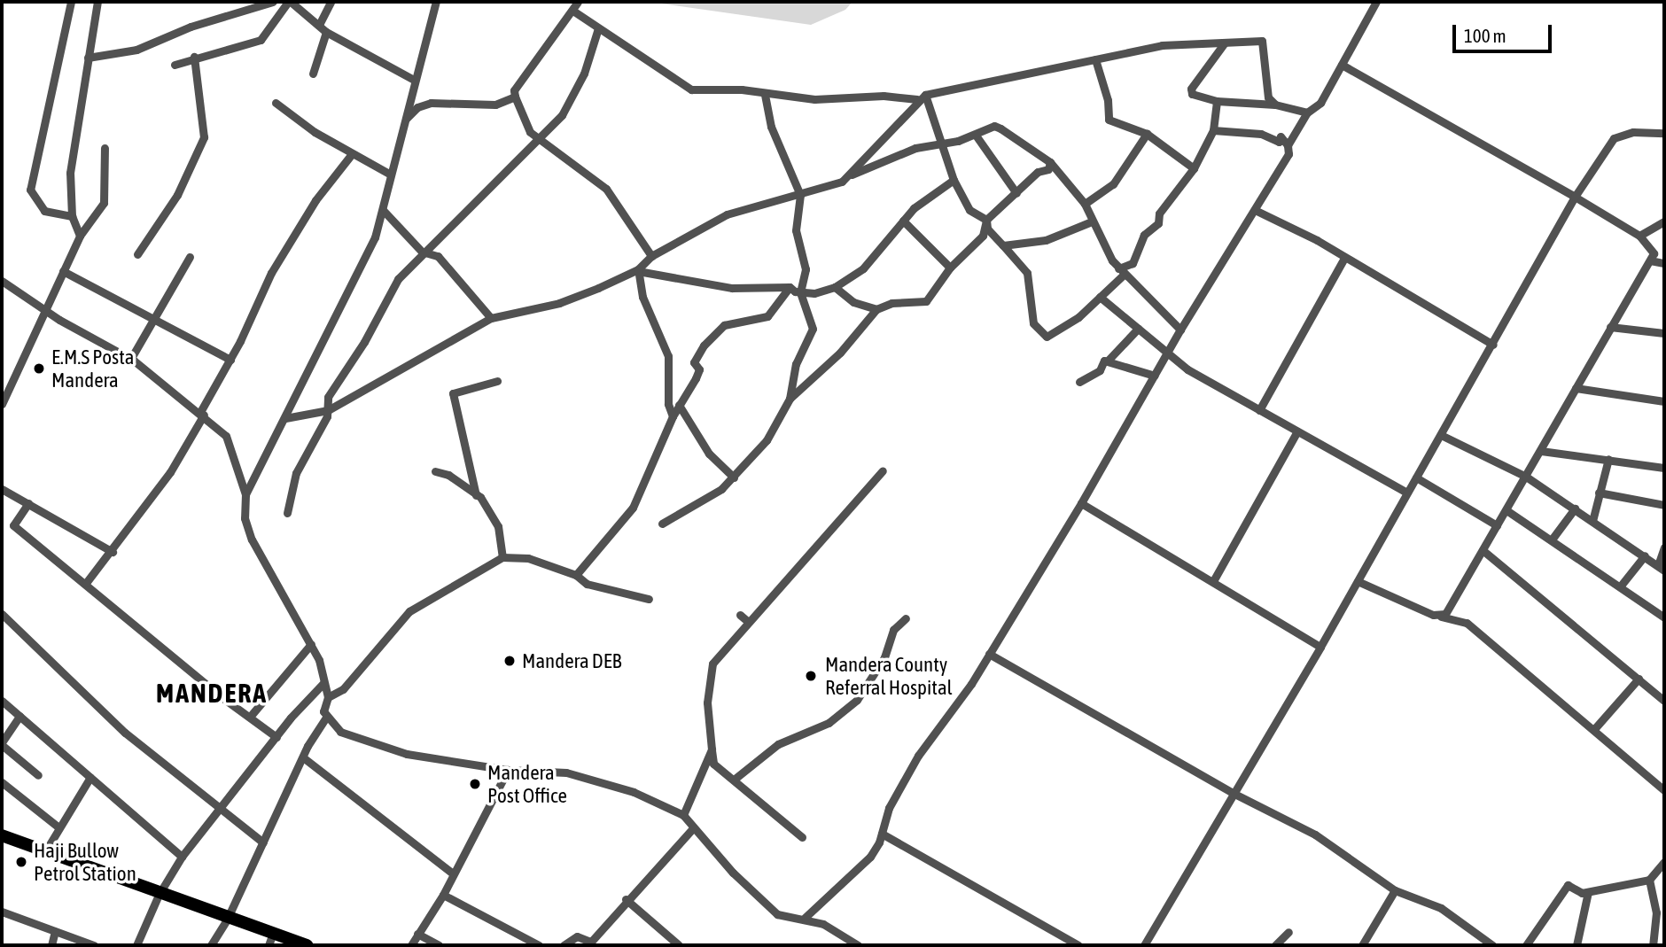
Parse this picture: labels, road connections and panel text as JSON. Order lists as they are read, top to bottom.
{
  "districts": ["MANDERA"],
  "places": [
    "E.M.S Posta Mandera",
    "Mandera DEB",
    "Mandera County Referral Hospital",
    "Mandera Post Office",
    "Haji Bullow Petrol Station"
  ],
  "scale_bar": "100 m"
}
